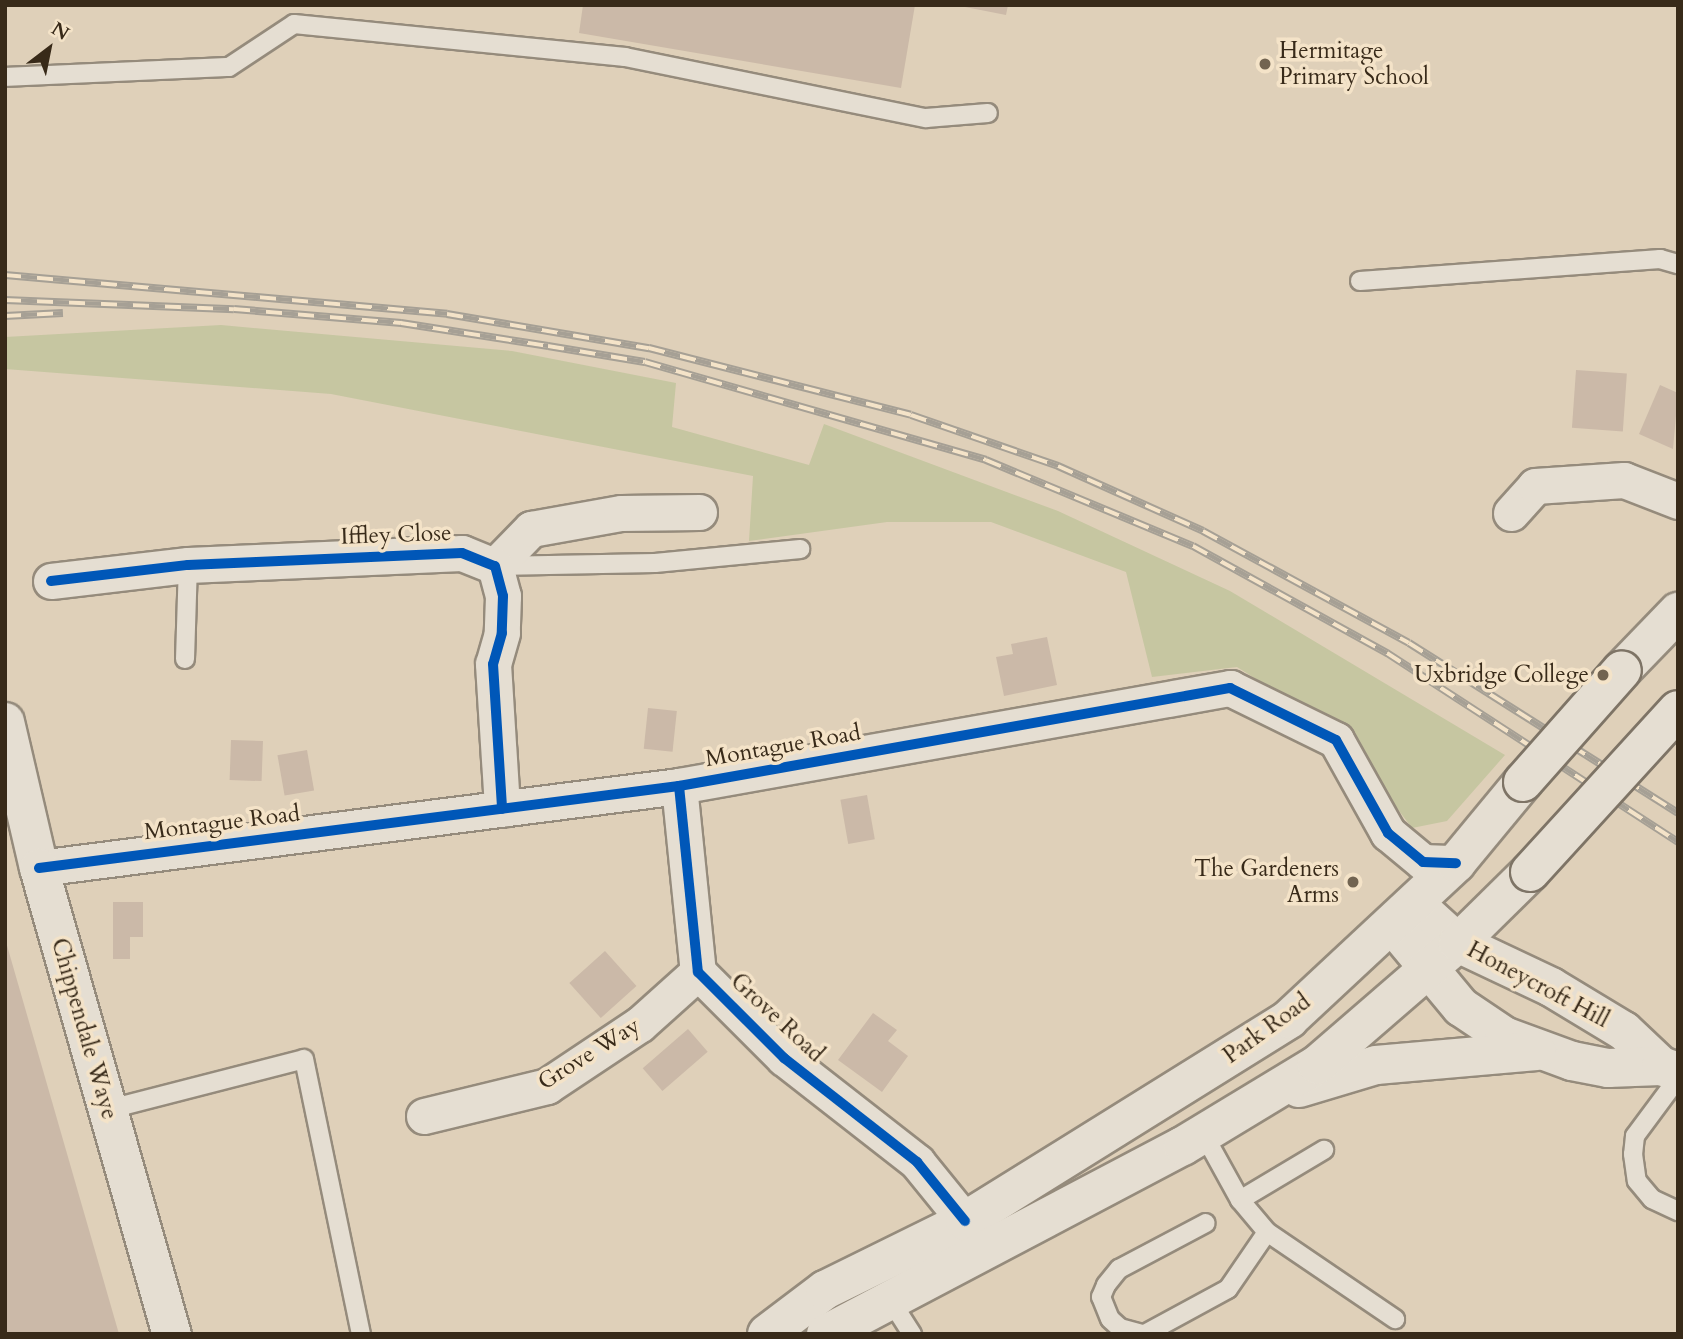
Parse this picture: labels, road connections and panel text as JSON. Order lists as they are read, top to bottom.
{
  "streets": {
    "main road": ["Honeycroft Hill", "Chippendale Waye", "Park Road"],
    "street": [
      "Iffley Close",
      "Montague Road",
      "Grove Road",
      "Grove Way"
    ]
  },
  "crossings": [
    ["Montague Road", "Grove Road"],
    ["Montague Road", "Chippendale Waye"],
    ["Montague Road", "Park Road"],
    ["Honeycroft Hill", "Park Road"],
    ["Grove Road", "Park Road"],
    ["Grove Road", "Grove Way"]
  ],
  "places": ["Hermitage Primary School", "Uxbridge College", "The Gardeners Arms"],
  "north": "top right"
}
